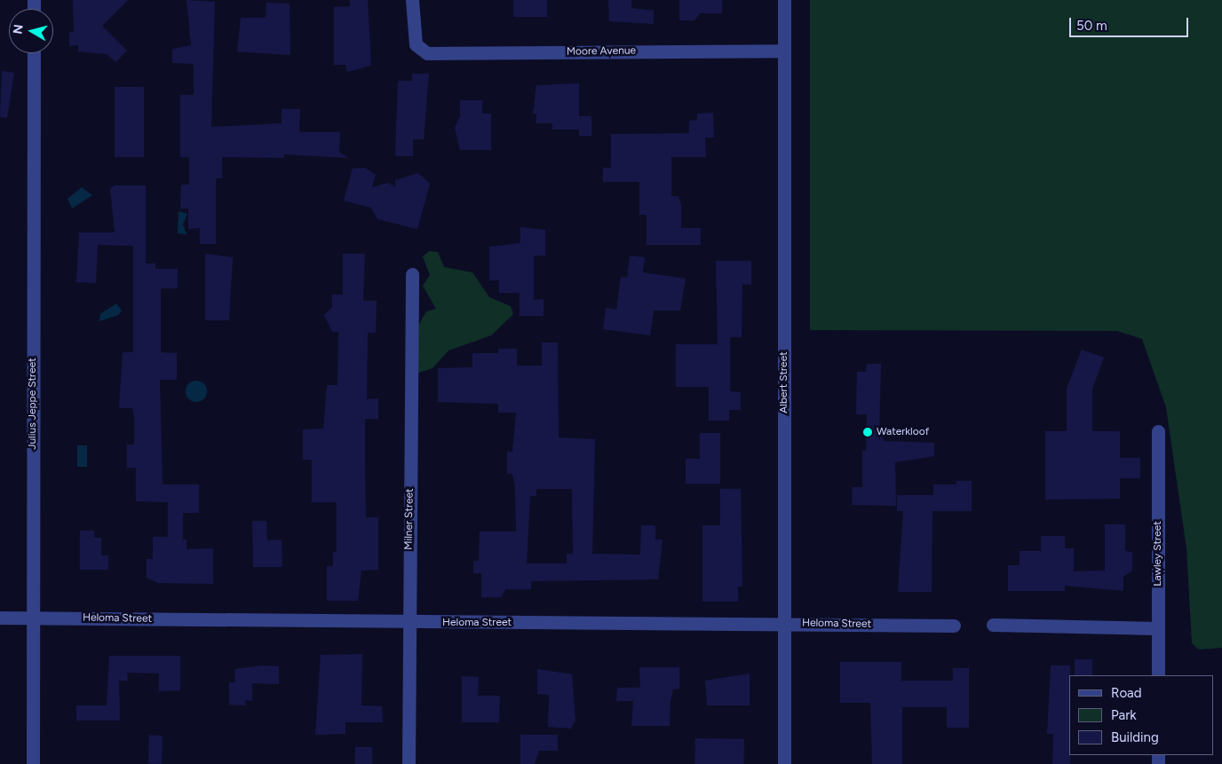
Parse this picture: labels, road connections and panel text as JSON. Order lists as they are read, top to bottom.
{
  "streets": {
    "street": [
      "Moore Avenue",
      "Albert Street",
      "Julius Jeppe Street",
      "Milner Street",
      "Lawley Street",
      "Heloma Street"
    ]
  },
  "crossings": [
    ["Moore Avenue", "Albert Street"],
    ["Albert Street", "Heloma Street"],
    ["Julius Jeppe Street", "Heloma Street"],
    ["Milner Street", "Heloma Street"]
  ],
  "places": ["Waterkloof"],
  "legend": ["Road", "Park", "Building"],
  "scale_bar": "50 m",
  "north": "left"
}
